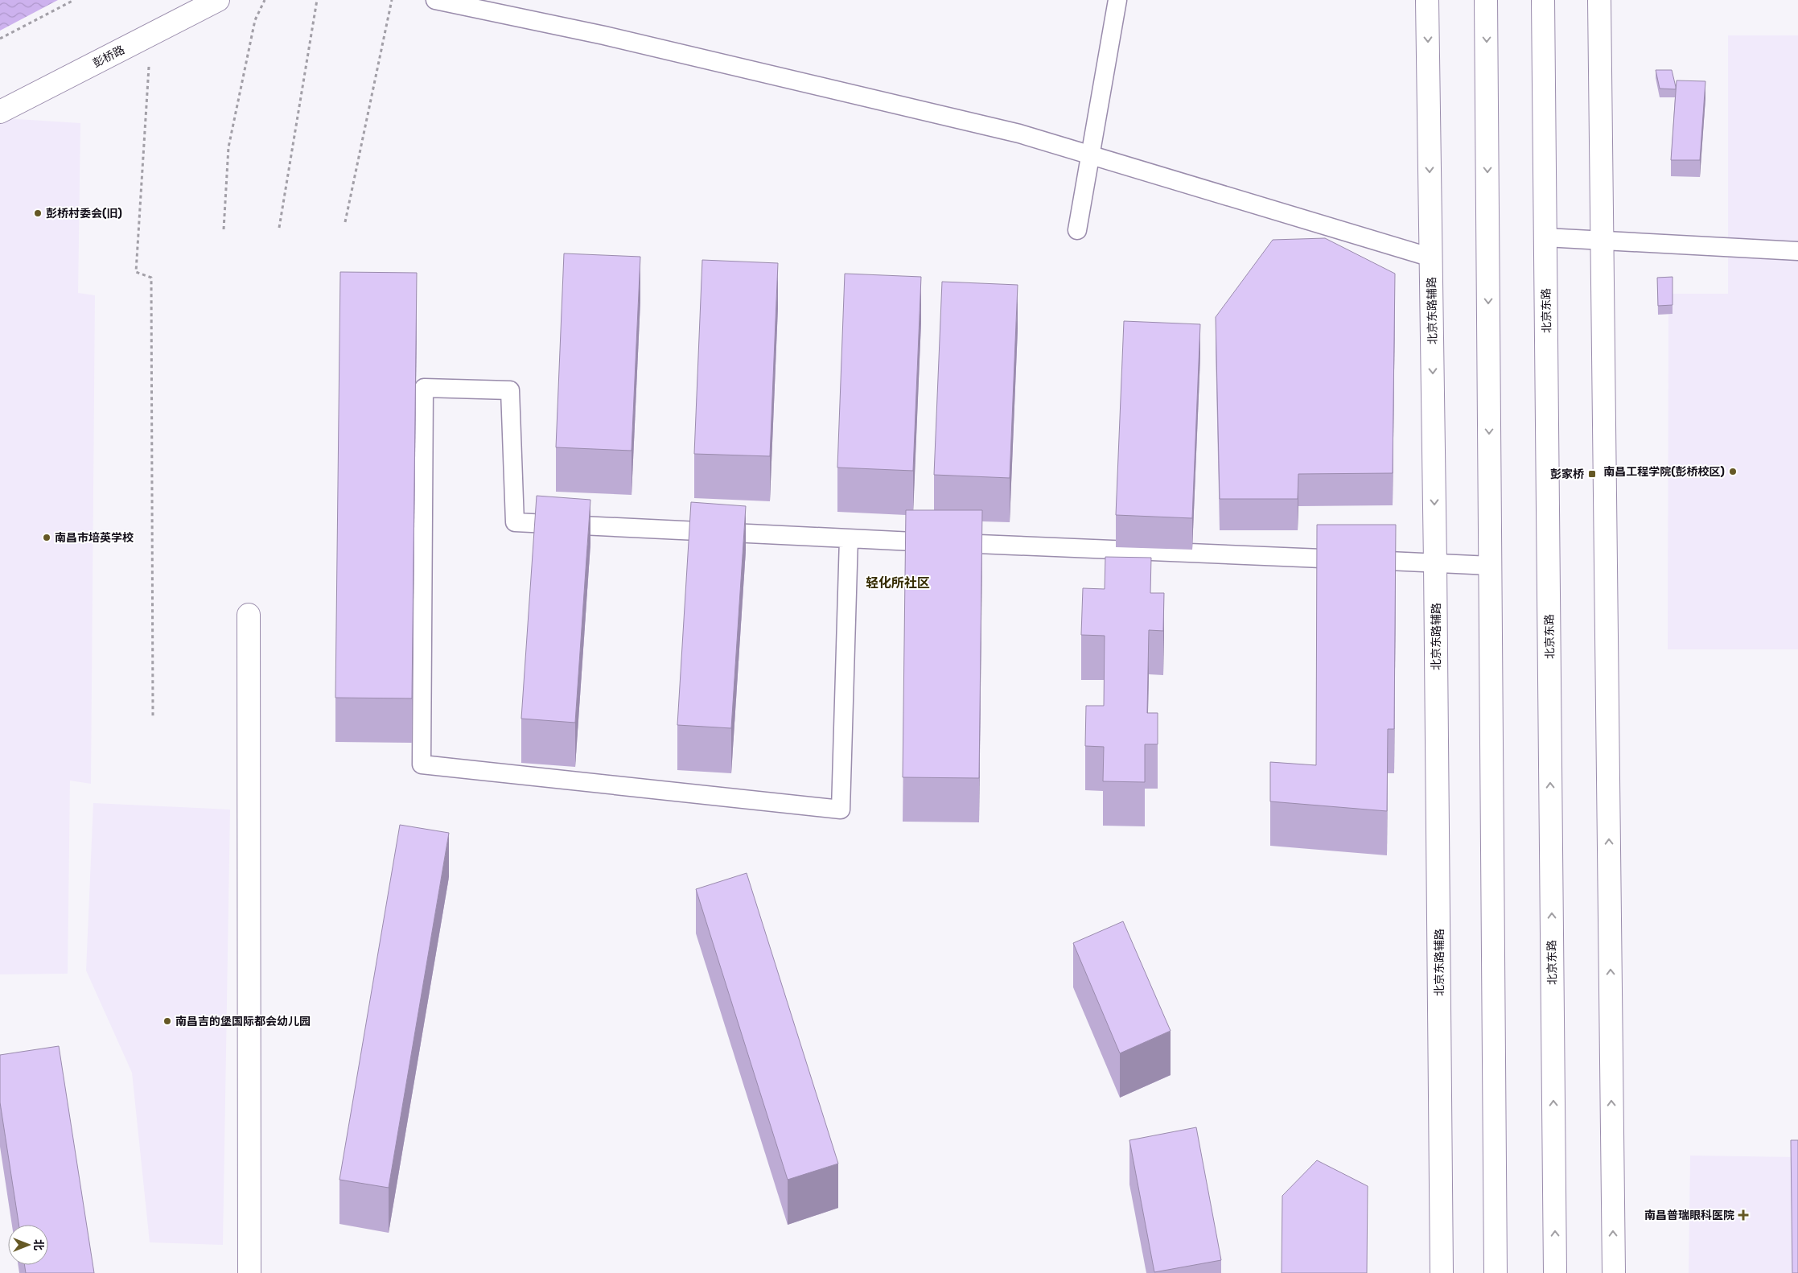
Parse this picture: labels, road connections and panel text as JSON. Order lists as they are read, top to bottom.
{
  "streets": {
    "main road": ["彭桥路", "北京东路辅路", "北京东路"]
  },
  "districts": ["轻化所社区"],
  "places": {
    "other": [
      "彭桥村委会(旧)",
      "南昌工程学院(彭桥校区)",
      "南昌市培英学校",
      "南昌吉的堡国际都会幼儿园"
    ],
    "transit": ["彭家桥"],
    "health": ["南昌普瑞眼科医院"]
  },
  "north": "right"
}
